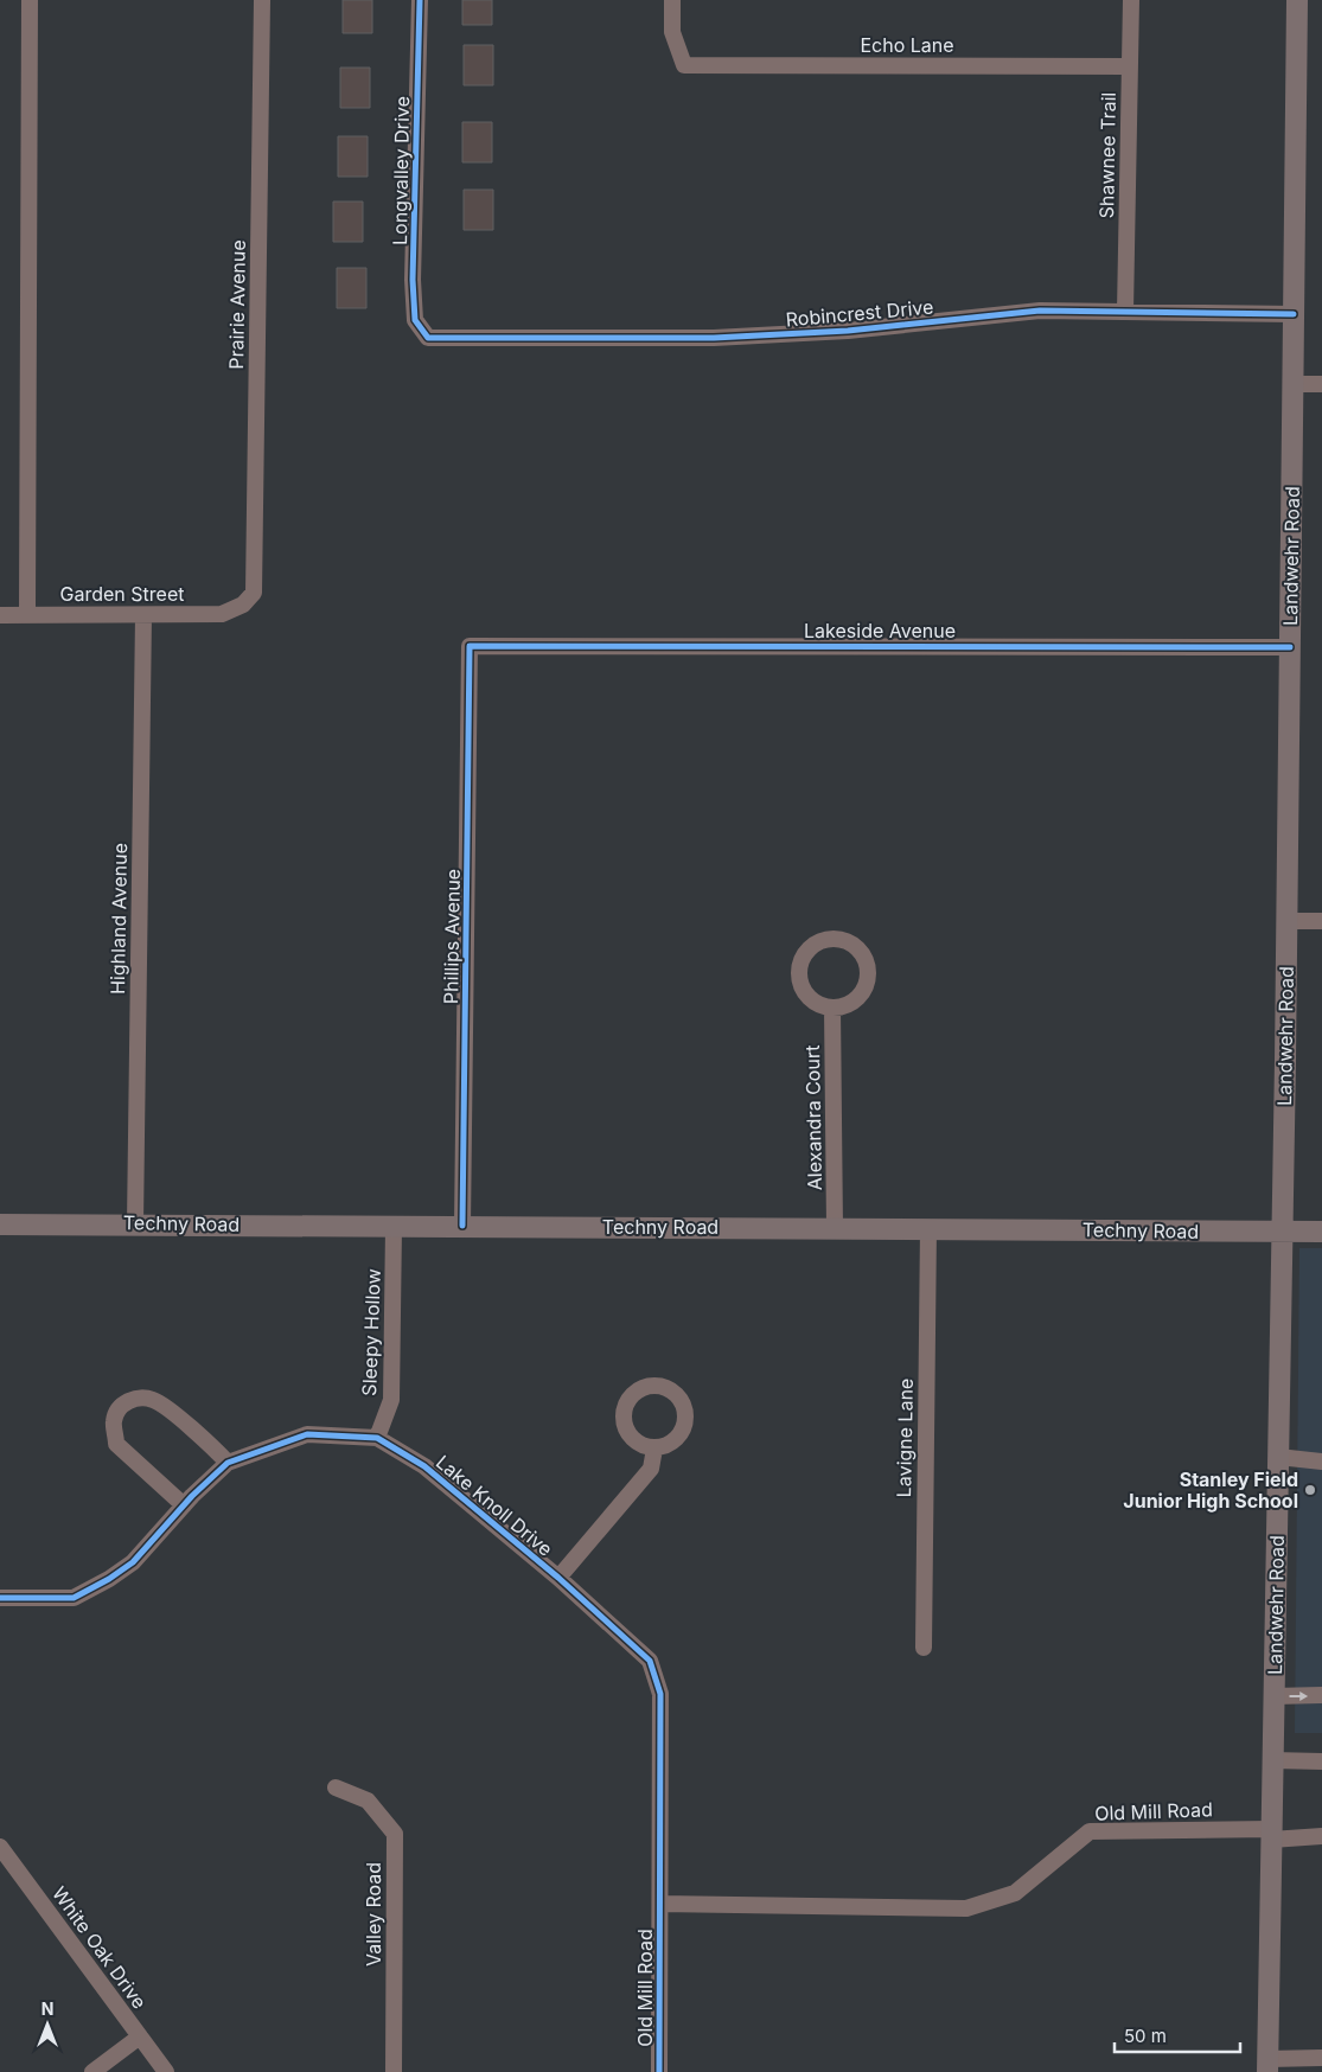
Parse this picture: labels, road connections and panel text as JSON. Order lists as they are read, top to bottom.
{
  "streets": {
    "main road": ["Landwehr Road", "Techny Road"],
    "street": [
      "Echo Lane",
      "Shawnee Trail",
      "Longvalley Drive",
      "Prairie Avenue",
      "Robincrest Drive",
      "Garden Street",
      "Lakeside Avenue",
      "Highland Avenue",
      "Phillips Avenue",
      "Alexandra Court",
      "Sleepy Hollow",
      "Lavigne Lane",
      "Lake Knoll Drive",
      "Old Mill Road",
      "Valley Road",
      "White Oak Drive"
    ]
  },
  "crossings": [
    ["Echo Lane", "Shawnee Trail"],
    ["Shawnee Trail", "Robincrest Drive"],
    ["Longvalley Drive", "Robincrest Drive"],
    ["Prairie Avenue", "Garden Street"],
    ["Robincrest Drive", "Landwehr Road"],
    ["Landwehr Road", "Lakeside Avenue"],
    ["Landwehr Road", "Techny Road"],
    ["Landwehr Road", "Old Mill Road"],
    ["Garden Street", "Highland Avenue"],
    ["Lakeside Avenue", "Phillips Avenue"],
    ["Highland Avenue", "Techny Road"],
    ["Phillips Avenue", "Techny Road"],
    ["Alexandra Court", "Techny Road"],
    ["Techny Road", "Sleepy Hollow"],
    ["Techny Road", "Lavigne Lane"],
    ["Sleepy Hollow", "Lake Knoll Drive"],
    ["Lake Knoll Drive", "Old Mill Road"]
  ],
  "places": ["Stanley Field Junior High School"],
  "scale_bar": "50 m",
  "north": "top"
}
